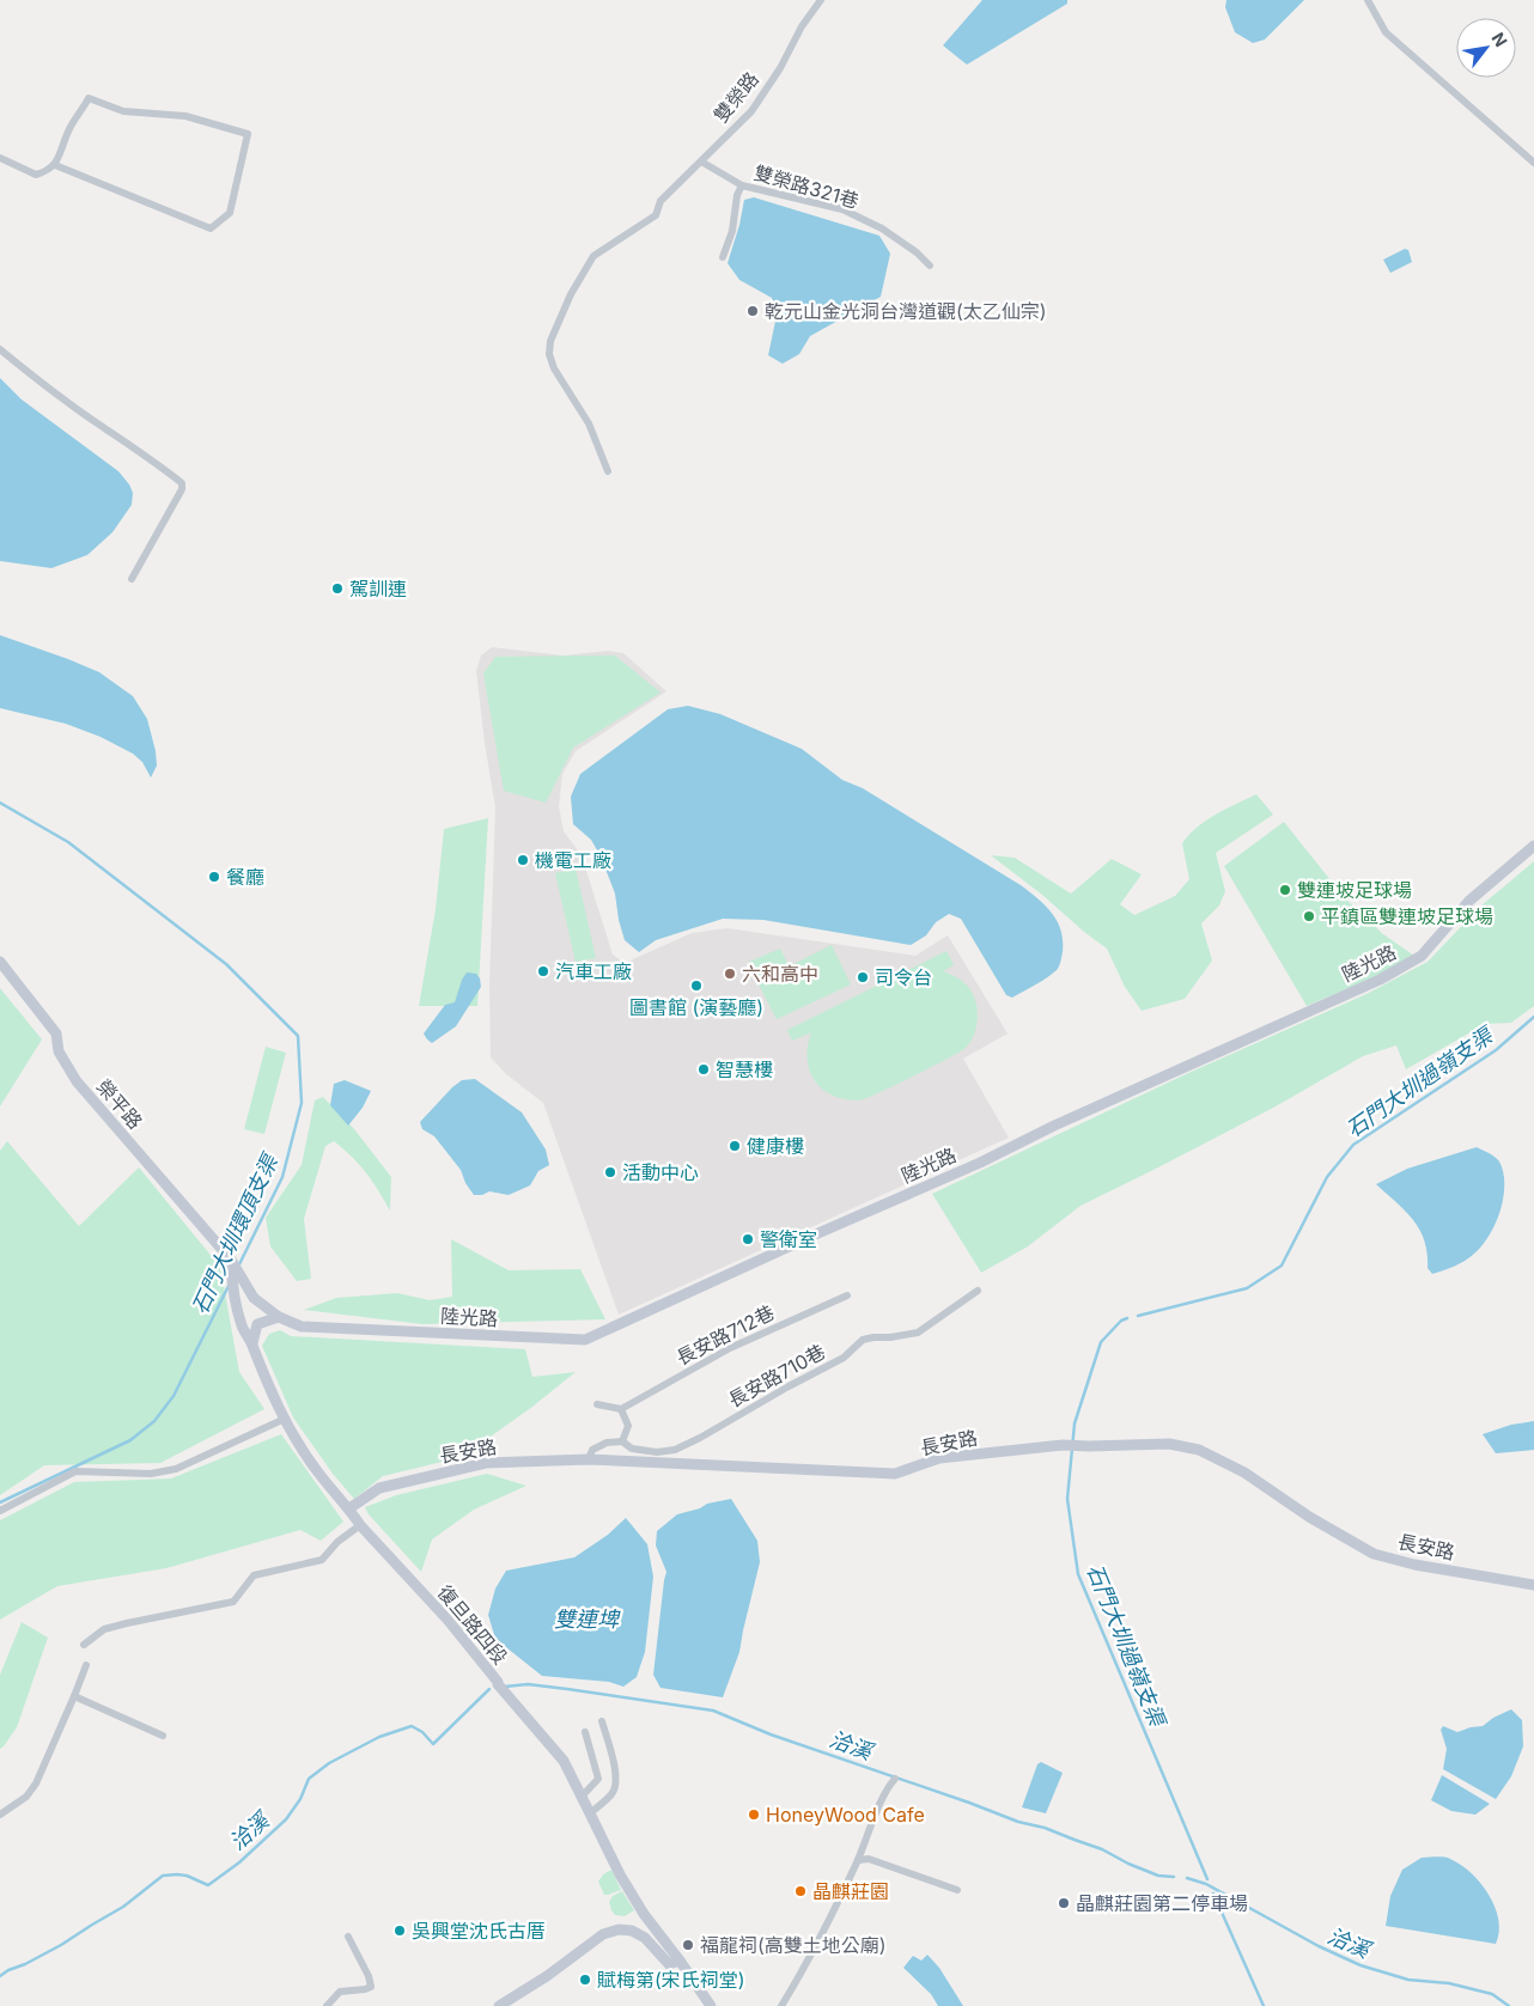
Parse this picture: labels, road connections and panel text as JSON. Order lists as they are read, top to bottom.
{
  "streets": {
    "street": [
      "雙榮路",
      "雙榮路321巷",
      "陸光路",
      "榮平路",
      "長安路712巷",
      "長安路710巷",
      "長安路",
      "復旦路四段"
    ]
  },
  "crossings": [
    ["雙榮路", "雙榮路321巷"],
    ["陸光路", "榮平路"],
    ["榮平路", "復旦路四段"],
    ["長安路710巷", "長安路"],
    ["長安路", "復旦路四段"]
  ],
  "water": [
    "石門大圳過嶺支渠",
    "石門大圳環頂支渠",
    "雙連埤",
    "洽溪"
  ],
  "places": [
    "乾元山金光洞台灣道觀(太乙仙宗)",
    "駕訓連",
    "機電工廠",
    "餐廳",
    "雙連坡足球場",
    "平鎮區雙連坡足球場",
    "汽車工廠",
    "六和高中",
    "司令台",
    "圖書館 (演藝廳)",
    "智慧樓",
    "健康樓",
    "活動中心",
    "警衛室",
    "HoneyWood Cafe",
    "晶麒莊園",
    "晶麒莊園第二停車場",
    "吳興堂沈氏古厝",
    "福龍祠(高雙土地公廟)",
    "賦梅第(宋氏祠堂)"
  ],
  "north": "top right"
}
